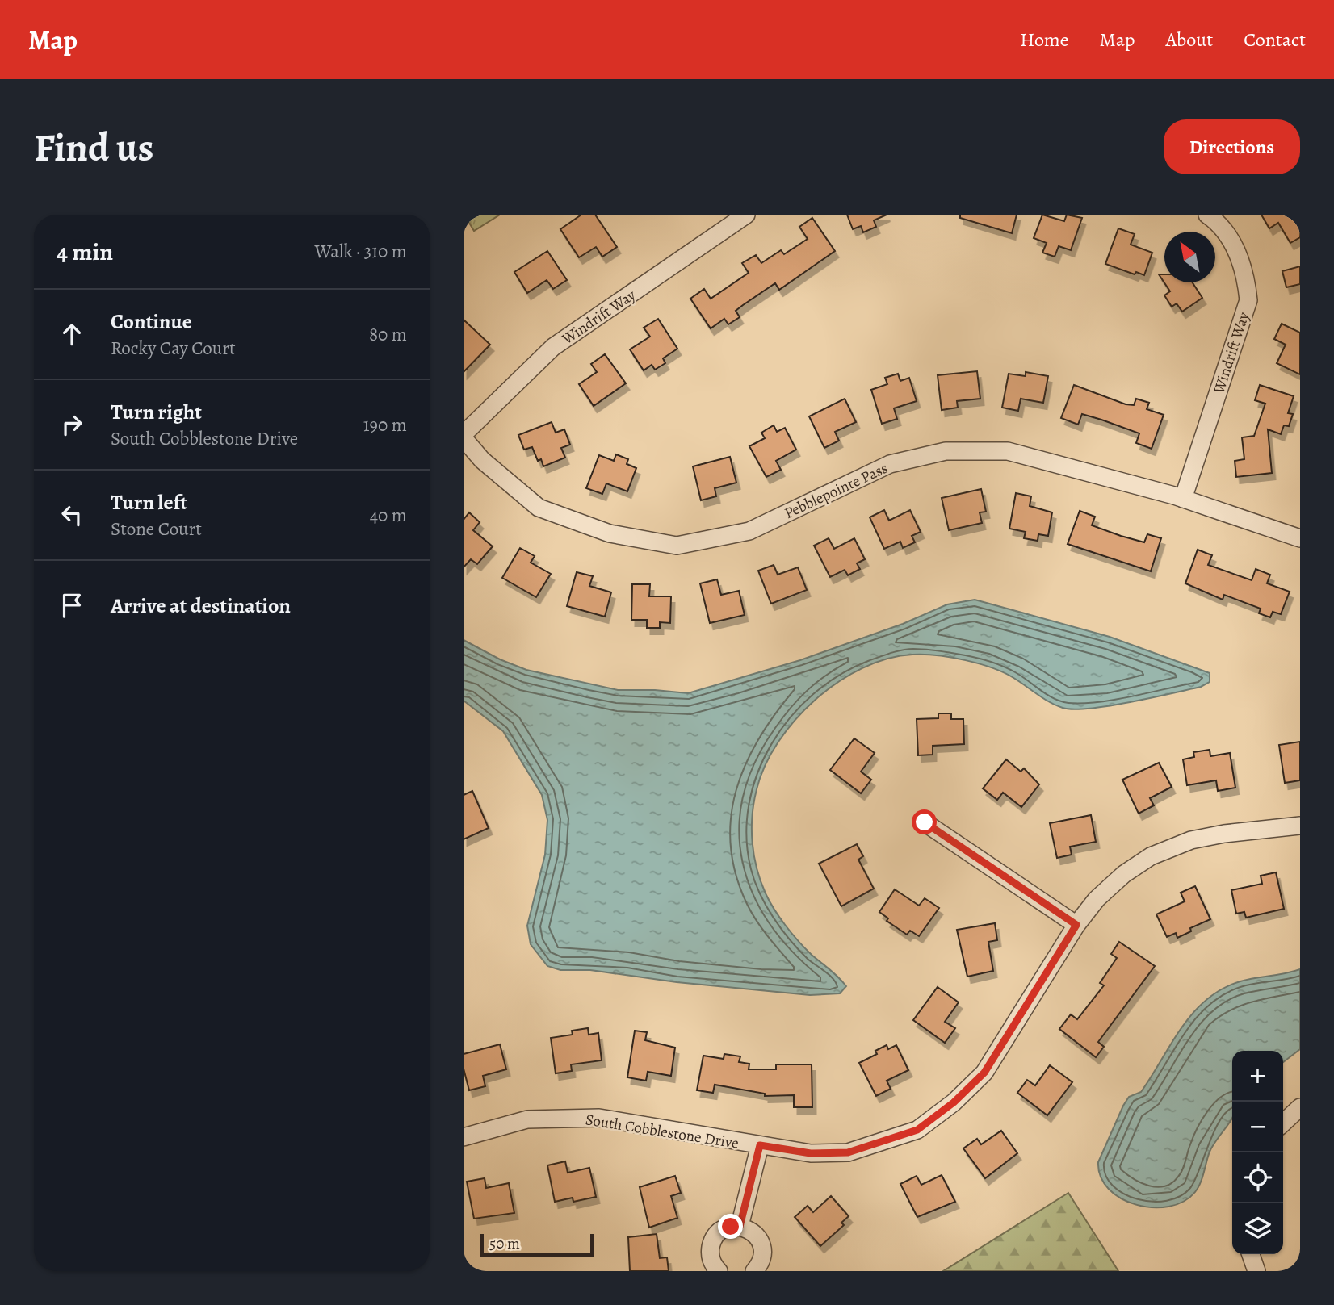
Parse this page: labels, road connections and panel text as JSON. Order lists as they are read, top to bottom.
{
  "streets": {
    "street": ["Windrift Way", "Pebblepointe Pass", "South Cobblestone Drive"]
  },
  "crossings": [
    ["Windrift Way", "Pebblepointe Pass"]
  ],
  "scale_bar": "50 m",
  "north": "top left",
  "page": {
    "header": "Map",
    "nav": [
      "Home",
      "Map",
      "About",
      "Contact"
    ],
    "buttons": "Directions",
    "title": "Find us",
    "heading": ["4 min", "Walk · 310 m"],
    "list": [
      ["Continue", "Rocky Cay Court", "80 m"],
      ["Turn right", "South Cobblestone Drive", "190 m"],
      ["Turn left", "Stone Court", "40 m"],
      "Arrive at destination"
    ],
    "map_buttons": ["+", "−"],
    "scale": "50 m"
  }
}
